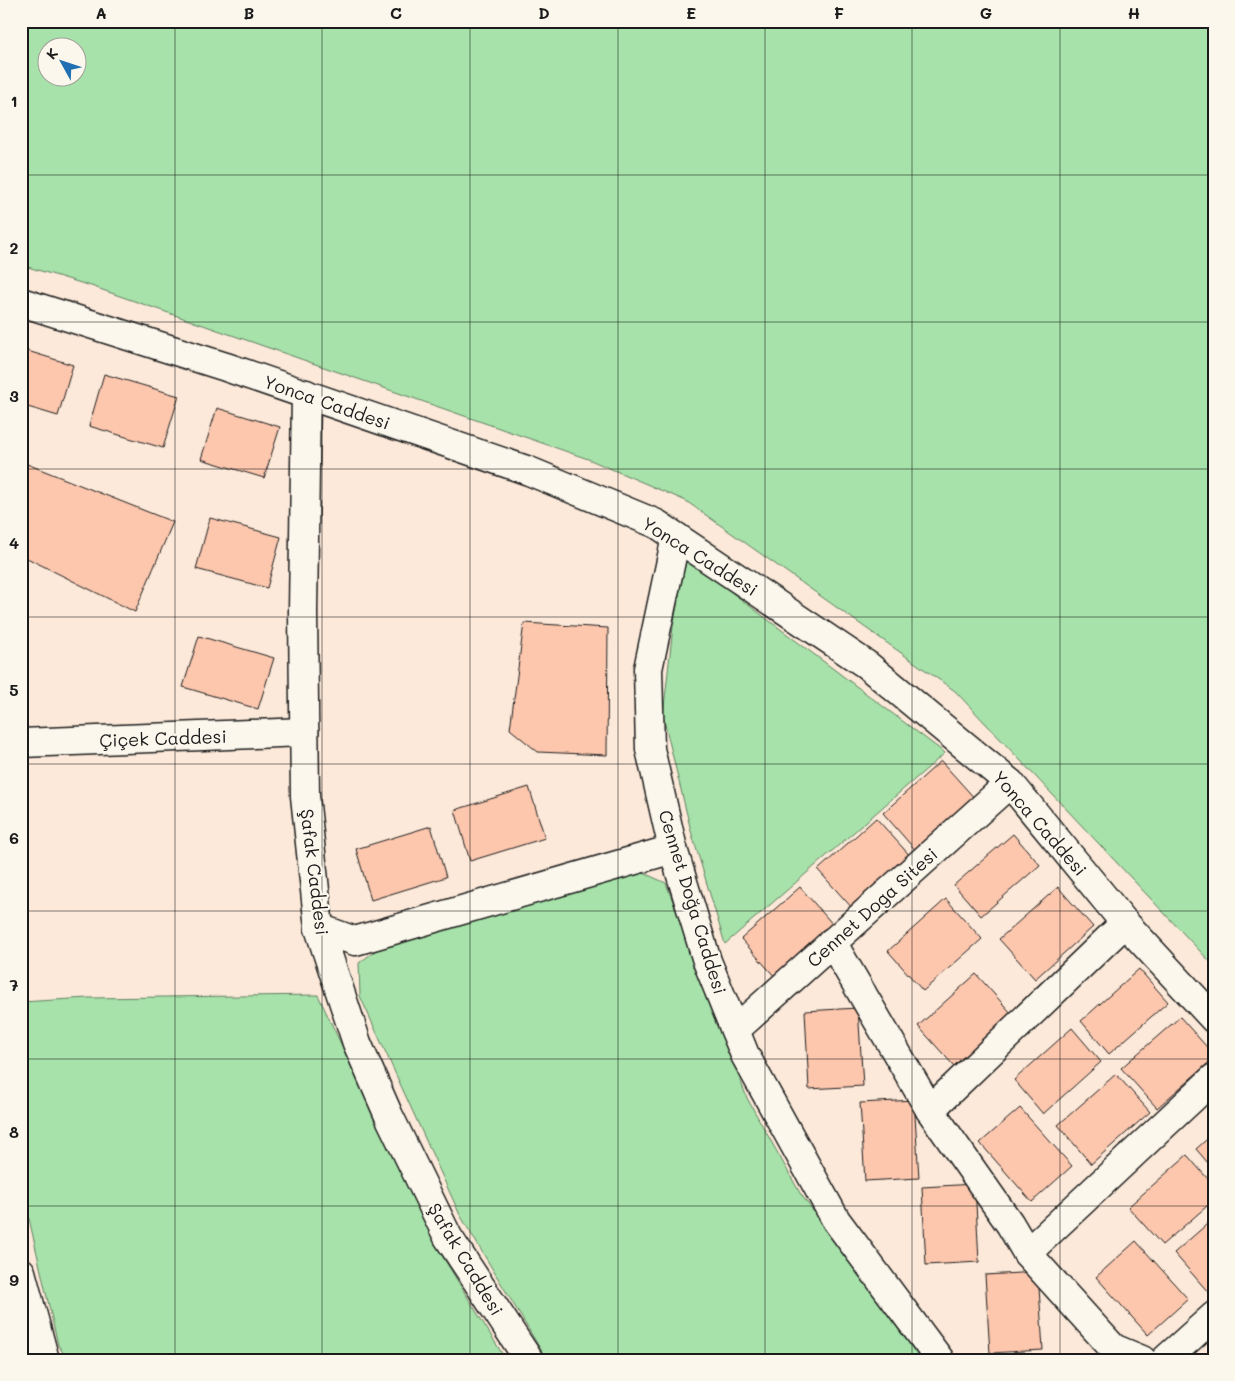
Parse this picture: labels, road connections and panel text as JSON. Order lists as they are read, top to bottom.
{
  "streets": {
    "street": [
      "Yonca Caddesi",
      "Çiçek Caddesi",
      "Şafak Caddesi",
      "Cennet Doğa Caddesi",
      "Cennet Doga Sitesi"
    ]
  },
  "crossings": [
    ["Yonca Caddesi", "Şafak Caddesi"],
    ["Yonca Caddesi", "Cennet Doğa Caddesi"],
    ["Yonca Caddesi", "Cennet Doga Sitesi"],
    ["Çiçek Caddesi", "Şafak Caddesi"],
    ["Cennet Doğa Caddesi", "Cennet Doga Sitesi"]
  ],
  "north": "top left",
  "grid": {
    "columns": [
      "A",
      "B",
      "C",
      "D",
      "E",
      "F",
      "G",
      "H"
    ],
    "rows": [
      "1",
      "2",
      "3",
      "4",
      "5",
      "6",
      "7",
      "8",
      "9"
    ]
  }
}
